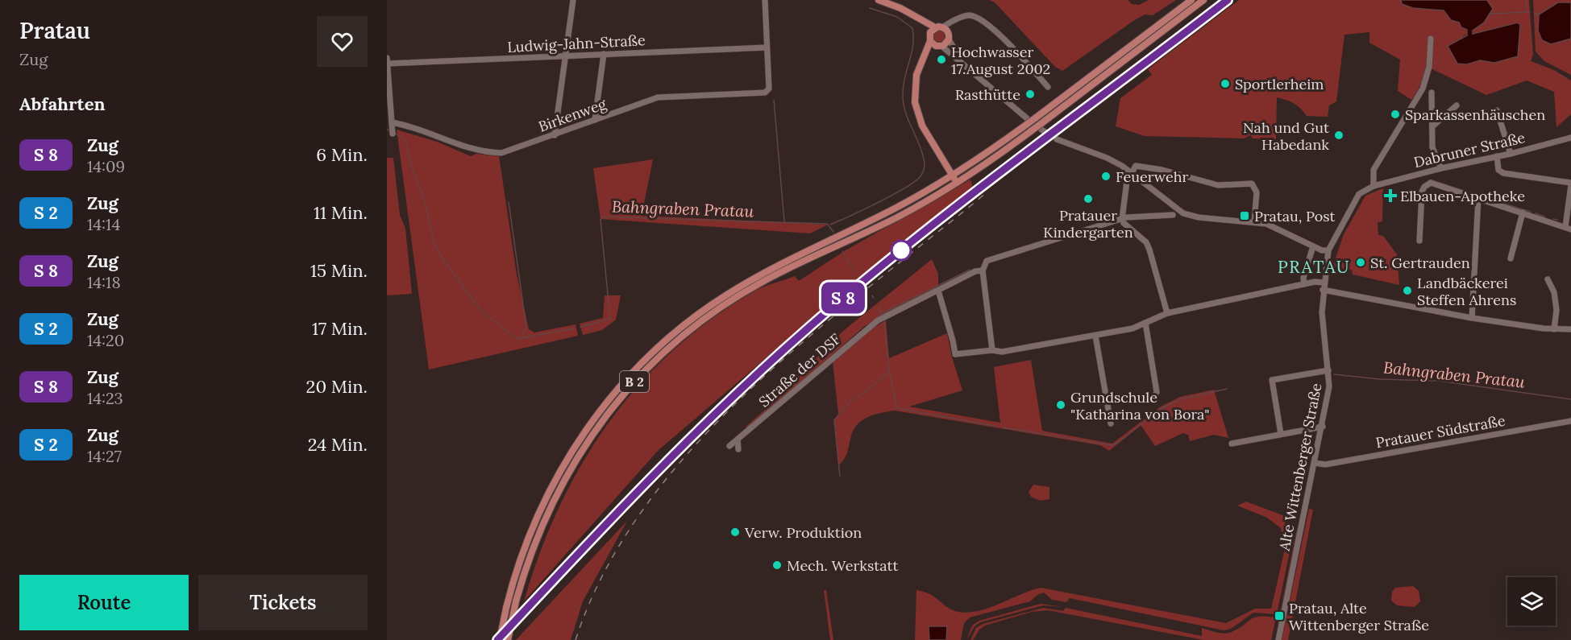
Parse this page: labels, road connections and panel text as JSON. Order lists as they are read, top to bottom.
{
  "streets": {
    "main road": ["B 2"],
    "street": [
      "Ludwig-Jahn-Straße",
      "Birkenweg",
      "Dabruner Straße",
      "Straße der DSF",
      "Pratauer Südstraße",
      "Alte Wittenberger Straße"
    ]
  },
  "crossings": [
    ["Ludwig-Jahn-Straße", "Birkenweg"],
    ["Dabruner Straße", "Alte Wittenberger Straße"],
    ["Pratauer Südstraße", "Alte Wittenberger Straße"]
  ],
  "districts": ["PRATAU"],
  "water": ["Bahngraben Pratau"],
  "places": {
    "other": [
      "Hochwasser 17.August 2002",
      "Sportlerheim",
      "Rasthütte",
      "Sparkassenhäuschen",
      "Nah und Gut Habedank",
      "Feuerwehr",
      "Pratauer Kindergarten",
      "St. Gertrauden",
      "Landbäckerei Steffen Ahrens",
      "Grundschule \"Katharina von Bora\"",
      "Verw. Produktion",
      "Mech. Werkstatt"
    ],
    "health": ["Elbauen-Apotheke"],
    "transit": ["Pratau, Post", "Pratau, Alte Wittenberger Straße"]
  },
  "page": {
    "heading": [
      ["Pratau", "Zug"],
      "Abfahrten"
    ],
    "on_map": "S 8",
    "list": [
      {
        "mark": "S 8",
        "name": "Zug",
        "note": "14:09",
        "value": "6 Min."
      },
      {
        "mark": "S 2",
        "name": "Zug",
        "note": "14:14",
        "value": "11 Min."
      },
      {
        "mark": "S 8",
        "name": "Zug",
        "note": "14:18",
        "value": "15 Min."
      },
      {
        "mark": "S 2",
        "name": "Zug",
        "note": "14:20",
        "value": "17 Min."
      },
      {
        "mark": "S 8",
        "name": "Zug",
        "note": "14:23",
        "value": "20 Min."
      },
      {
        "mark": "S 2",
        "name": "Zug",
        "note": "14:27",
        "value": "24 Min."
      }
    ],
    "buttons": ["Route", "Tickets"]
  }
}
